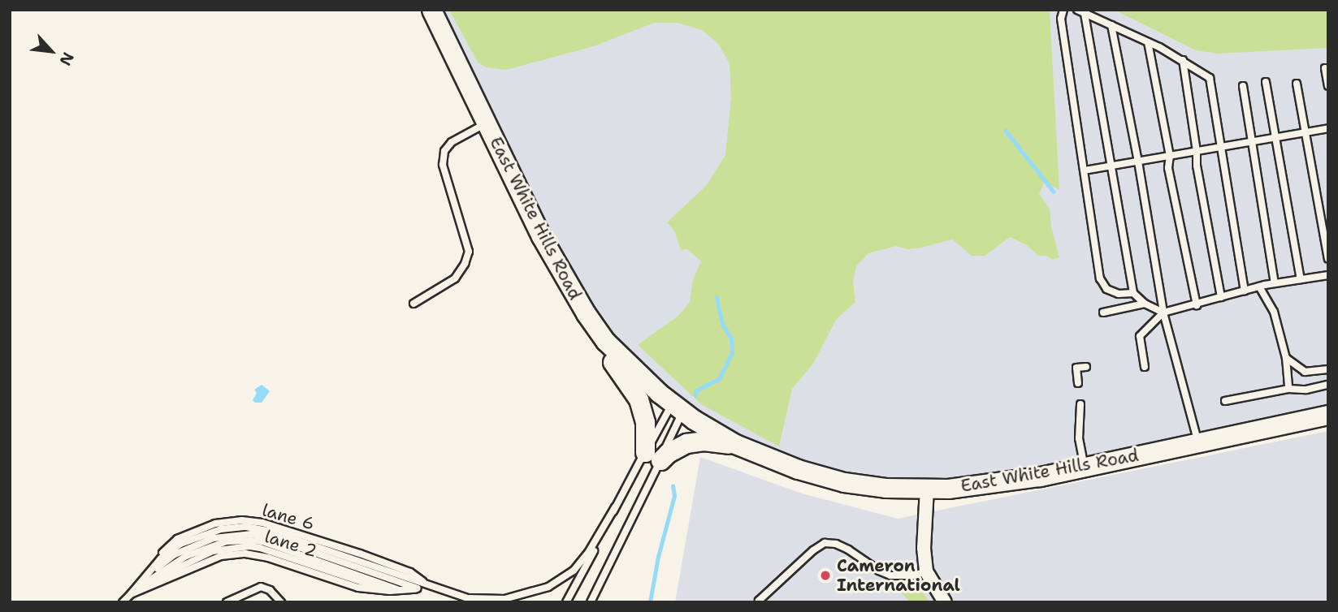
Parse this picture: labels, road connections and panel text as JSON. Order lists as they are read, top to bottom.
{
  "streets": {
    "main road": ["East White Hills Road"]
  },
  "places": ["Cameron International"],
  "north": "bottom right"
}
